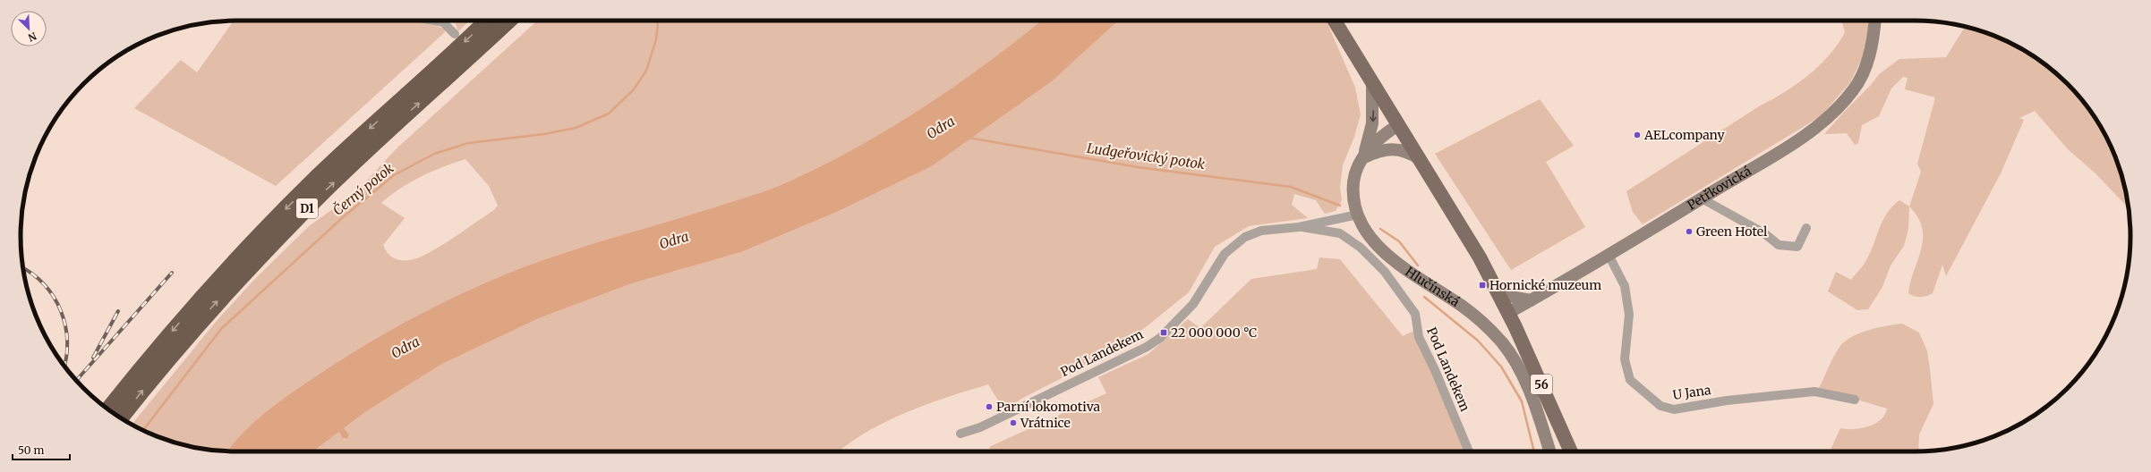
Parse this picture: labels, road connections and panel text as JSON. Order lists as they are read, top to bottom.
{
  "streets": {
    "highway": ["D1"],
    "main road": ["56"],
    "street": [
      "Petřkovická",
      "Hlučínská",
      "Pod Landekem",
      "U Jana"
    ]
  },
  "crossings": [
    ["Petřkovická", "56"],
    ["Petřkovická", "U Jana"],
    ["Hlučínská", "Pod Landekem"],
    ["Hlučínská", "56"]
  ],
  "water": ["Odra", "Ludgeřovický potok", "Černý potok"],
  "places": {
    "other": [
      "AELcompany",
      "Green Hotel",
      "Parní lokomotiva",
      "Vrátnice"
    ],
    "transit": ["Hornické muzeum", "22 000 000 °C"]
  },
  "scale_bar": "50 m",
  "north": "bottom right"
}
